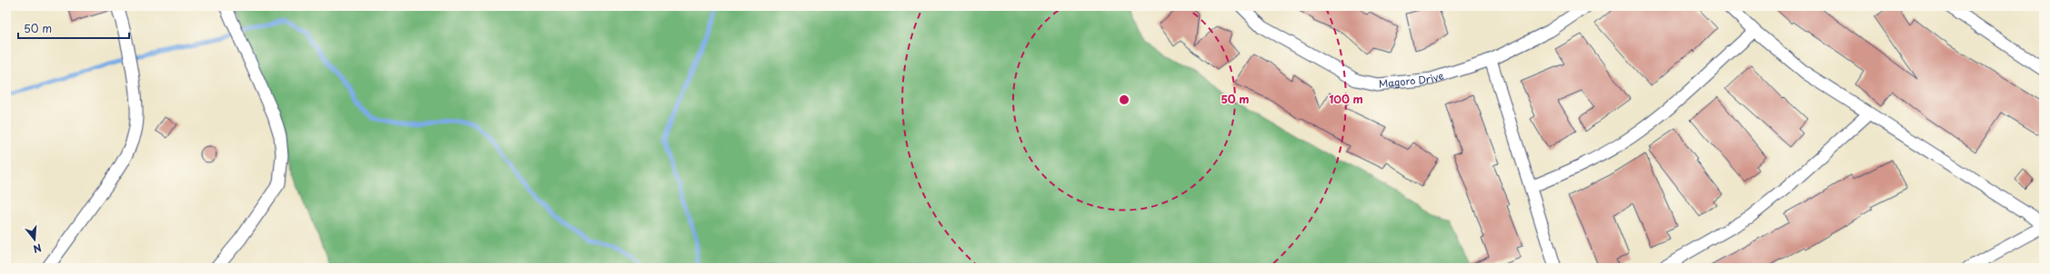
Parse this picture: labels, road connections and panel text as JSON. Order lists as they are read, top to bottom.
{
  "streets": {
    "street": ["Magoro Drive"]
  },
  "scale_bar": "50 m",
  "north": "bottom",
  "rings": ["50 m", "100 m"]
}
